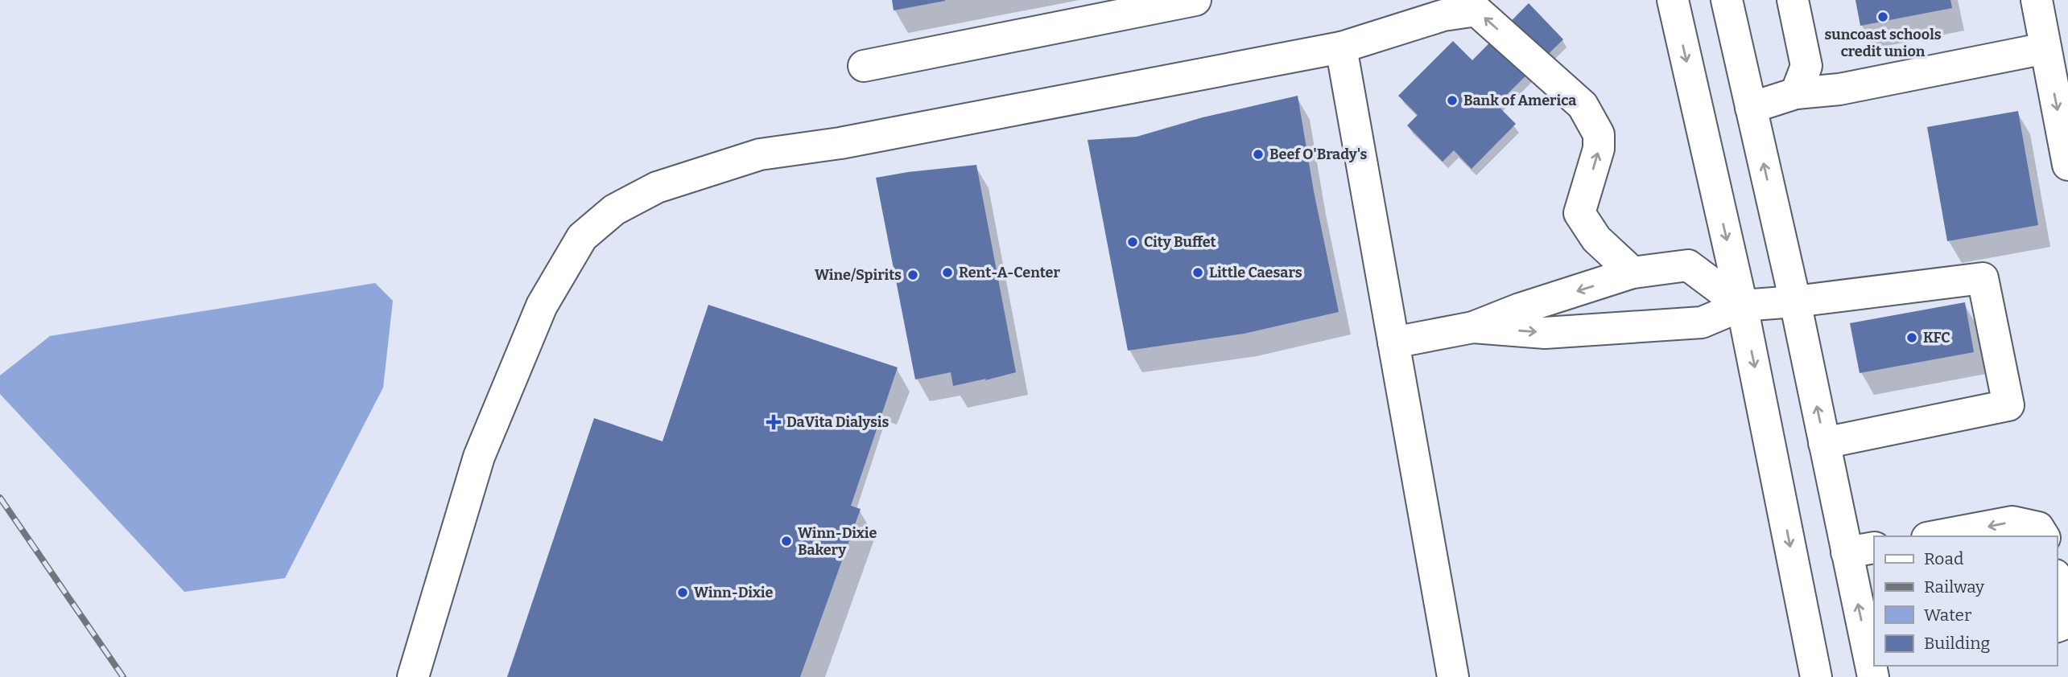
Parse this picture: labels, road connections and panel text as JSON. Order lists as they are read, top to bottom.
{
  "places": {
    "other": [
      "suncoast schools credit union",
      "Bank of America",
      "Beef O'Brady's",
      "City Buffet",
      "Rent-A-Center",
      "Little Caesars",
      "Wine/Spirits",
      "KFC",
      "Winn-Dixie Bakery",
      "Winn-Dixie"
    ],
    "health": ["DaVita Dialysis"]
  },
  "legend": [
    "Road",
    "Railway",
    "Water",
    "Building"
  ]
}
